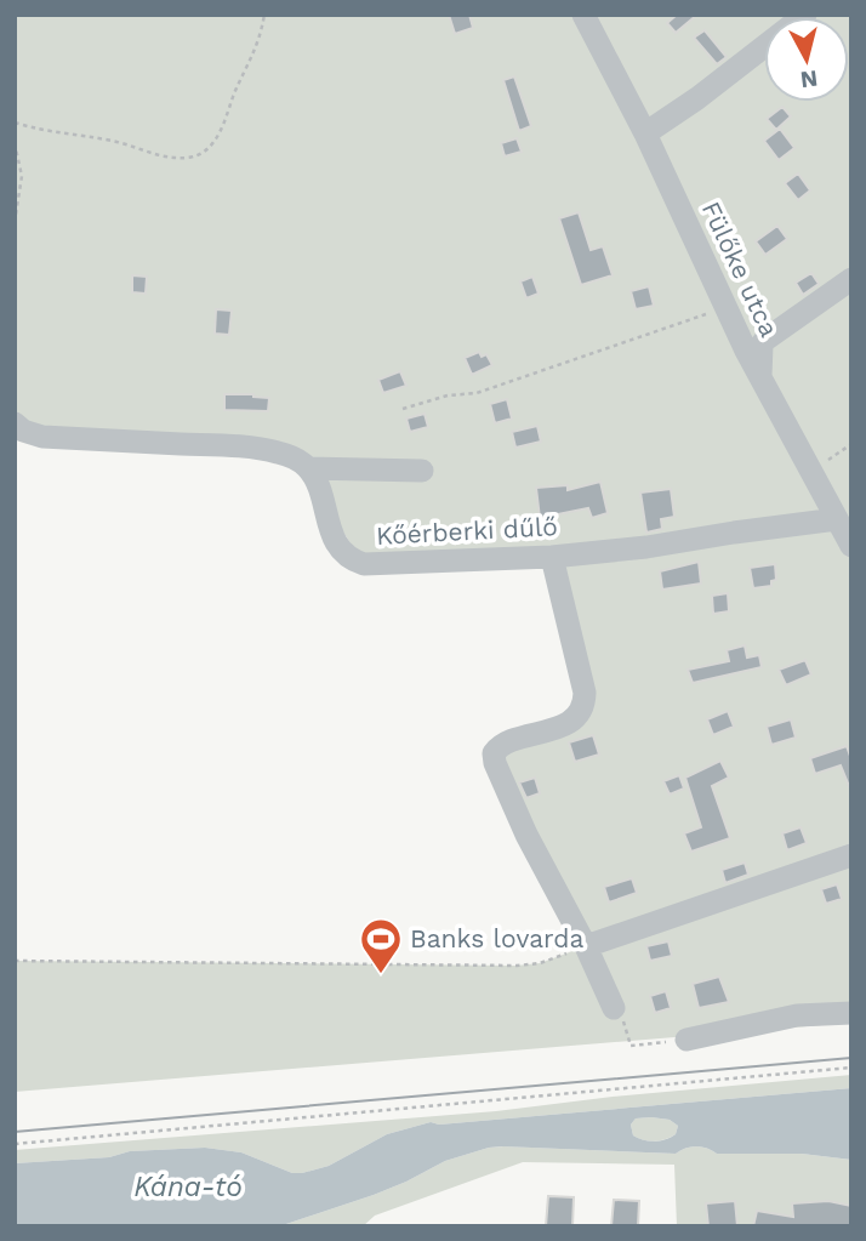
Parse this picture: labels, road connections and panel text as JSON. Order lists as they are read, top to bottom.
{
  "streets": {
    "street": ["Fülőke utca", "Kőérberki dűlő"]
  },
  "crossings": [
    ["Fülőke utca", "Kőérberki dűlő"]
  ],
  "water": ["Kána-tó"],
  "places": {
    "sports": ["Banks lovarda"]
  },
  "north": "bottom"
}
